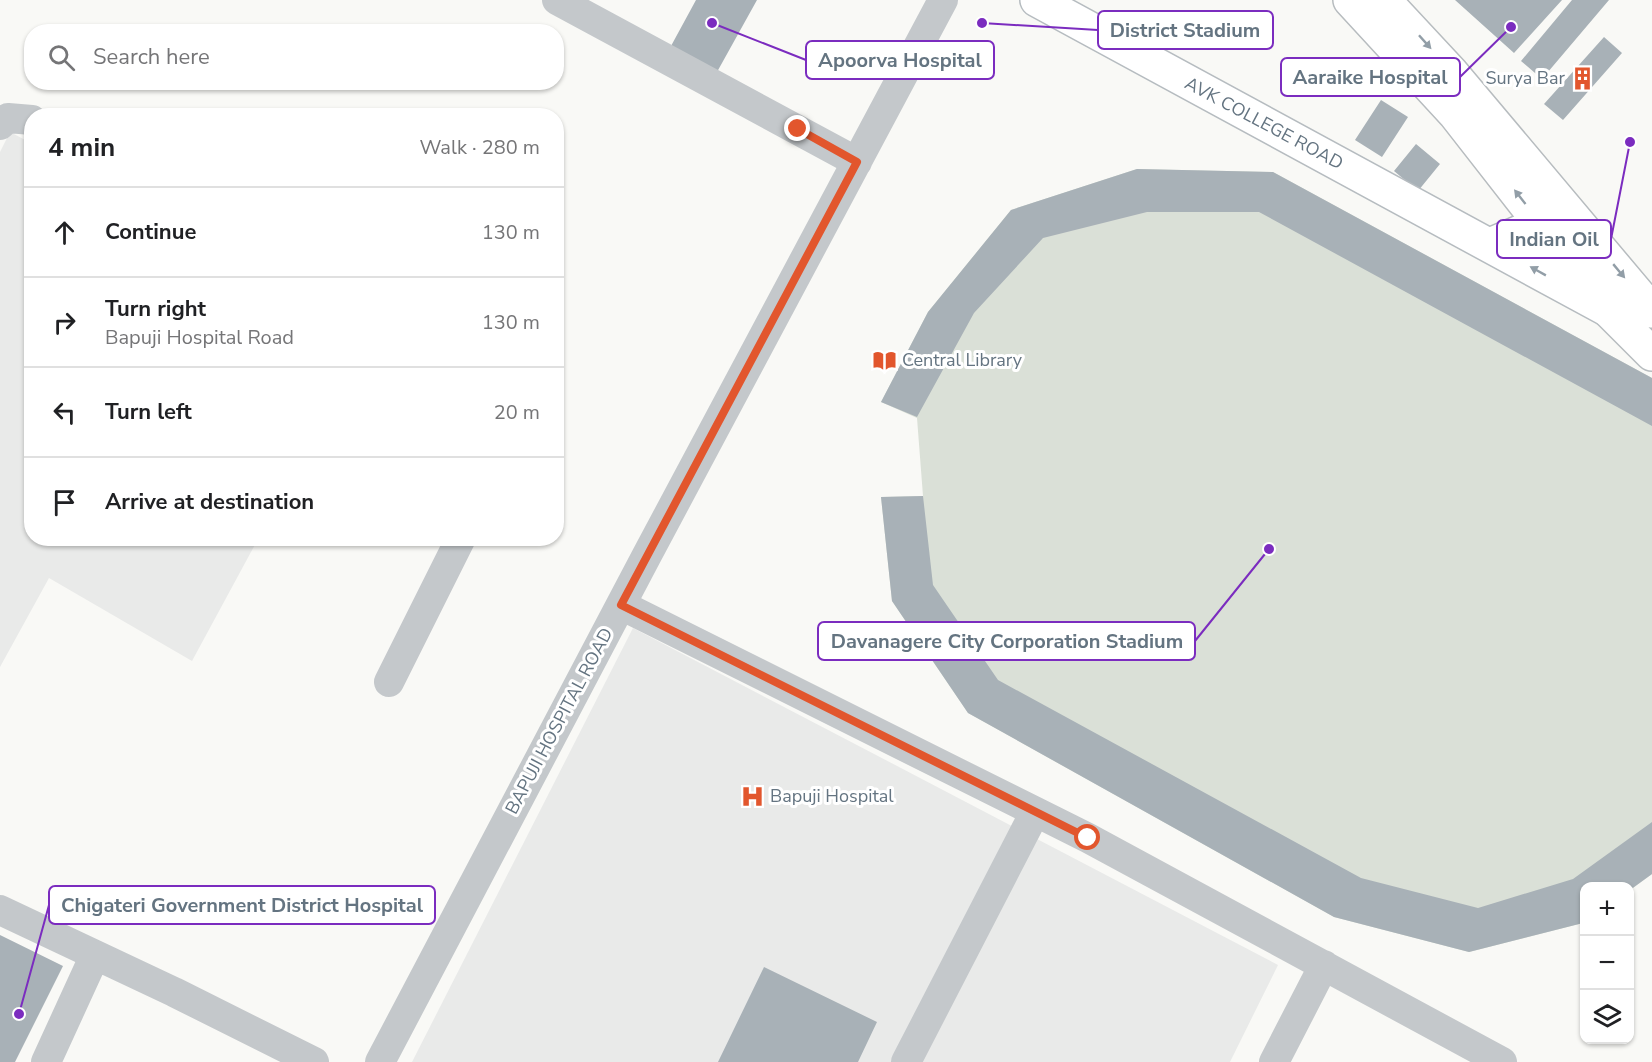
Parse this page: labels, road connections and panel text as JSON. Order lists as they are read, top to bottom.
{
  "streets": {
    "main road": ["AVK COLLEGE ROAD"],
    "street": ["BAPUJI HOSPITAL ROAD"]
  },
  "places": {
    "other": [
      "Apoorva Hospital",
      "District Stadium",
      "Aaraike Hospital",
      "Indian Oil",
      "Davanagere City Corporation Stadium",
      "Chigateri Government District Hospital"
    ],
    "building": ["Surya Bar"],
    "library": ["Central Library"],
    "hospital": ["Bapuji Hospital"]
  },
  "page": {
    "search": "Search here",
    "heading": ["4 min", "Walk · 280 m"],
    "list": [
      ["Continue", "130 m"],
      ["Turn right", "Bapuji Hospital Road", "130 m"],
      ["Turn left", "20 m"],
      "Arrive at destination"
    ],
    "map_buttons": ["+", "−"]
  }
}
